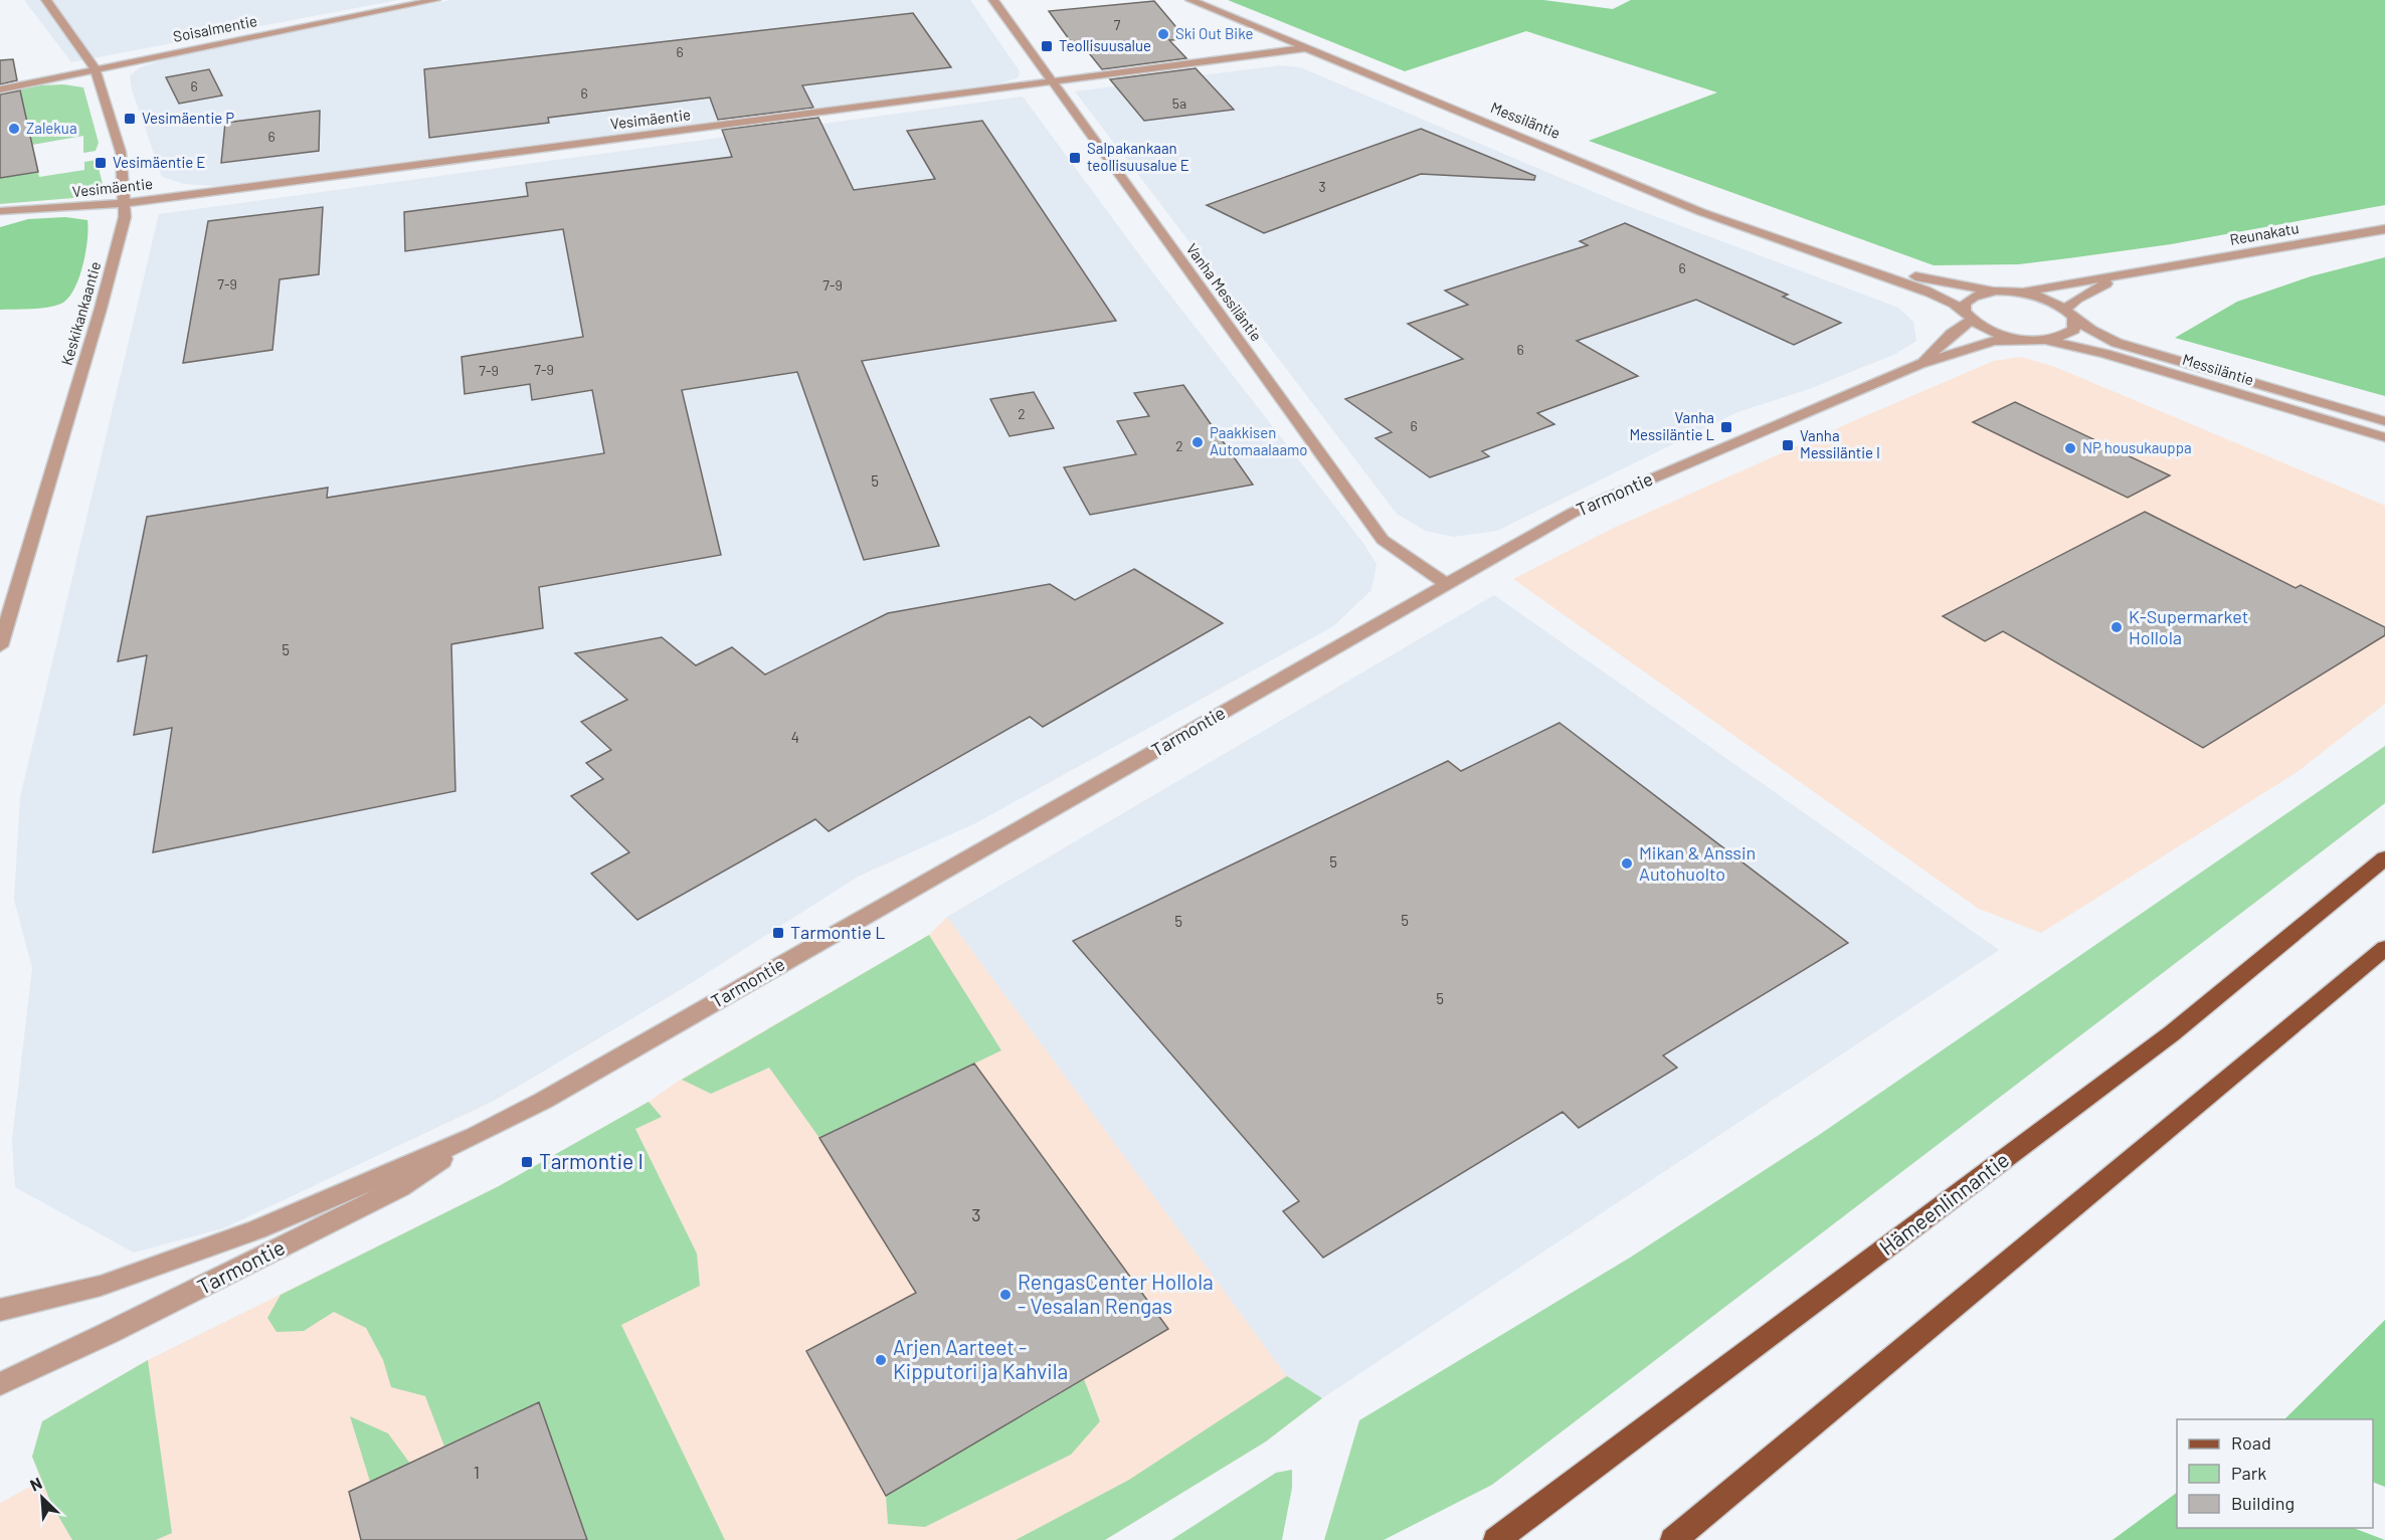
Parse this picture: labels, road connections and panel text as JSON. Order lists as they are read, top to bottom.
{
  "streets": {
    "main road": ["Hämeenlinnantie"],
    "street": [
      "Soisalmentie",
      "Vesimäentie",
      "Messiläntie",
      "Reunakatu",
      "Vanha Messiläntie",
      "Keskikankaantie",
      "Tarmontie"
    ]
  },
  "crossings": [
    ["Soisalmentie", "Keskikankaantie"],
    ["Vesimäentie", "Messiläntie"],
    ["Vesimäentie", "Vanha Messiläntie"],
    ["Vesimäentie", "Keskikankaantie"],
    ["Messiläntie", "Reunakatu"],
    ["Messiläntie", "Tarmontie"],
    ["Vanha Messiläntie", "Tarmontie"]
  ],
  "places": {
    "other": [
      "Ski Out Bike",
      "Zalekua",
      "Paakkisen Automaalaamo",
      "NP housukauppa",
      "K-Supermarket Hollola",
      "Mikan & Anssin Autohuolto",
      "RengasCenter Hollola - Vesalan Rengas",
      "Arjen Aarteet - Kipputori ja Kahvila"
    ],
    "transit": [
      "Teollisuusalue",
      "Vesimäentie P",
      "Salpakankaan teollisuusalue E",
      "Vesimäentie E",
      "Vanha Messiläntie L",
      "Vanha Messiläntie I",
      "Tarmontie L",
      "Tarmontie I"
    ]
  },
  "house_numbers": [
    "7",
    "6",
    "6",
    "6",
    "5a",
    "6",
    "3",
    "6",
    "7-9",
    "7-9",
    "6",
    "7-9",
    "7-9",
    "2",
    "6",
    "2",
    "5",
    "5",
    "4",
    "5",
    "5",
    "5",
    "5",
    "3",
    "1"
  ],
  "legend": ["Road", "Park", "Building"],
  "north": "top left"
}
